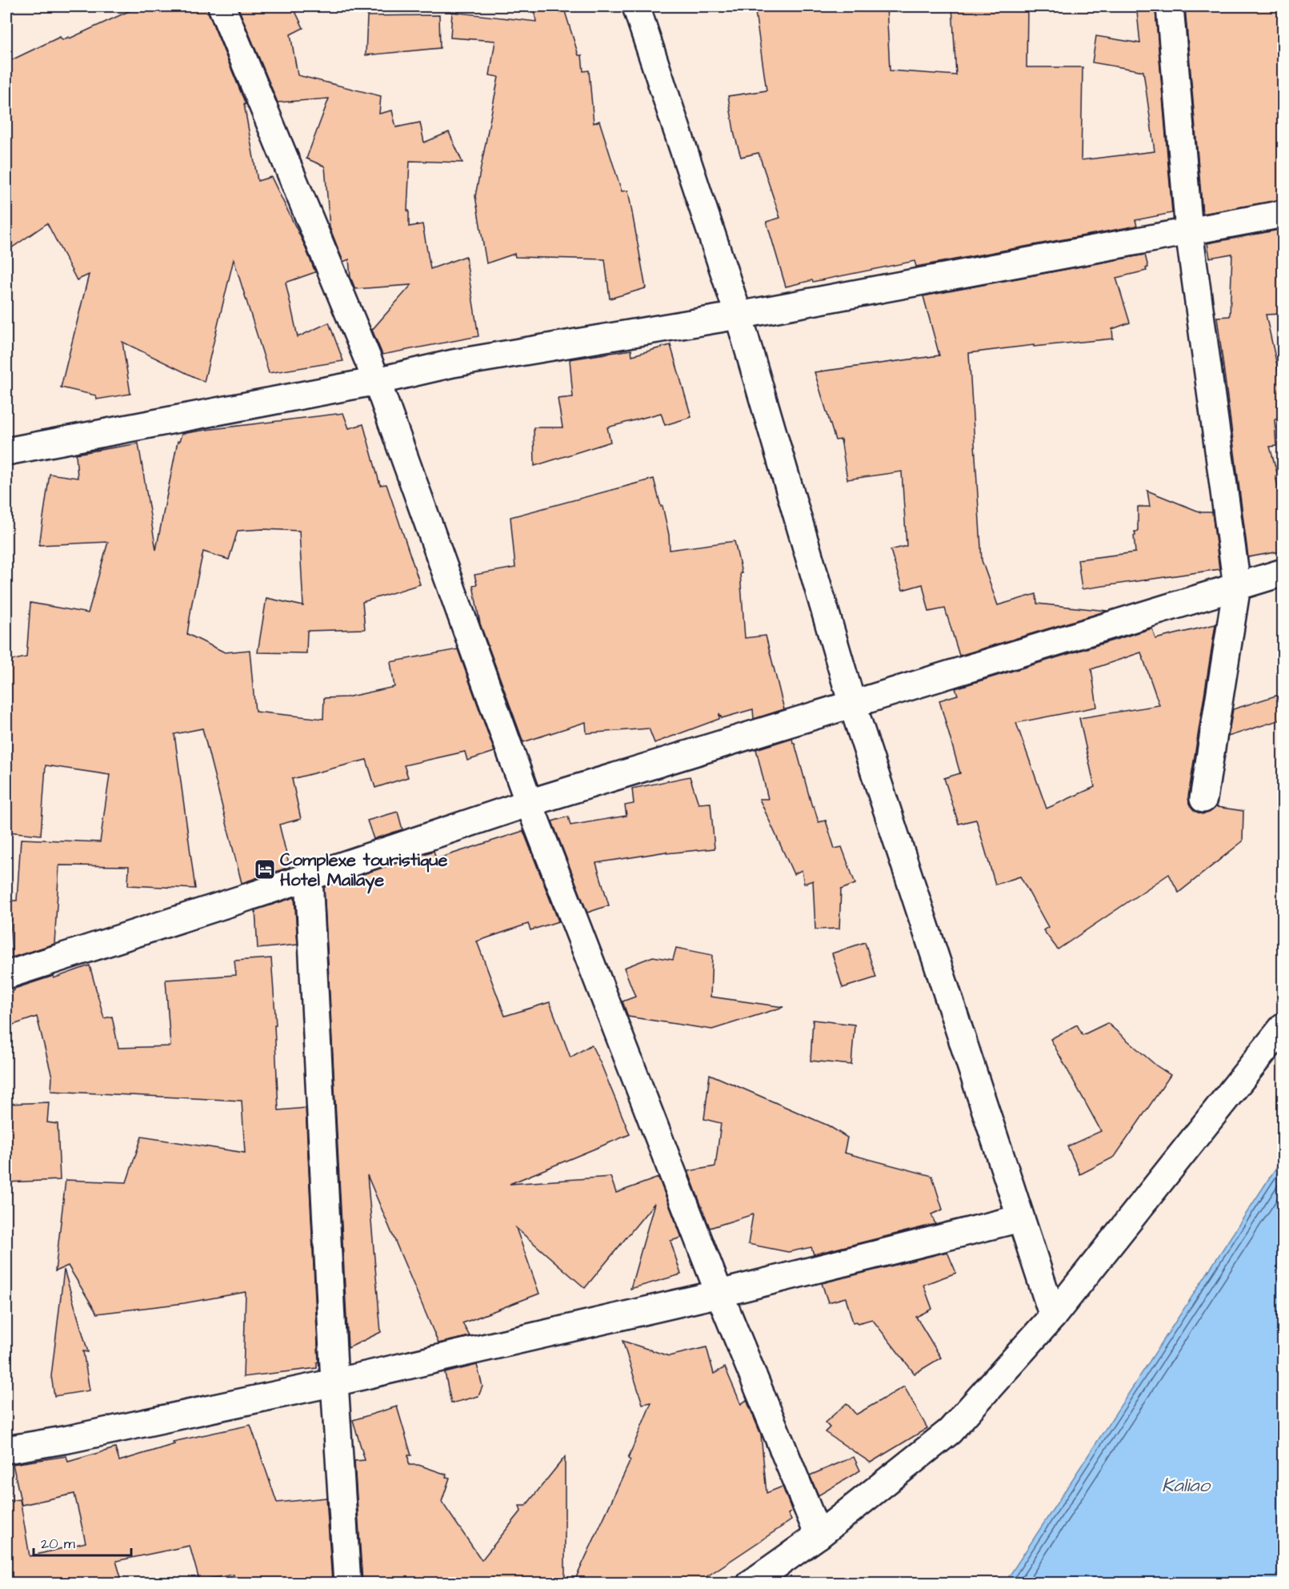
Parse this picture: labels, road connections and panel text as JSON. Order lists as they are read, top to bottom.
{
  "water": ["Kaliao"],
  "places": {
    "hotel": ["Complexe touristique Hotel Mailaye"]
  },
  "scale_bar": "20 m"
}
